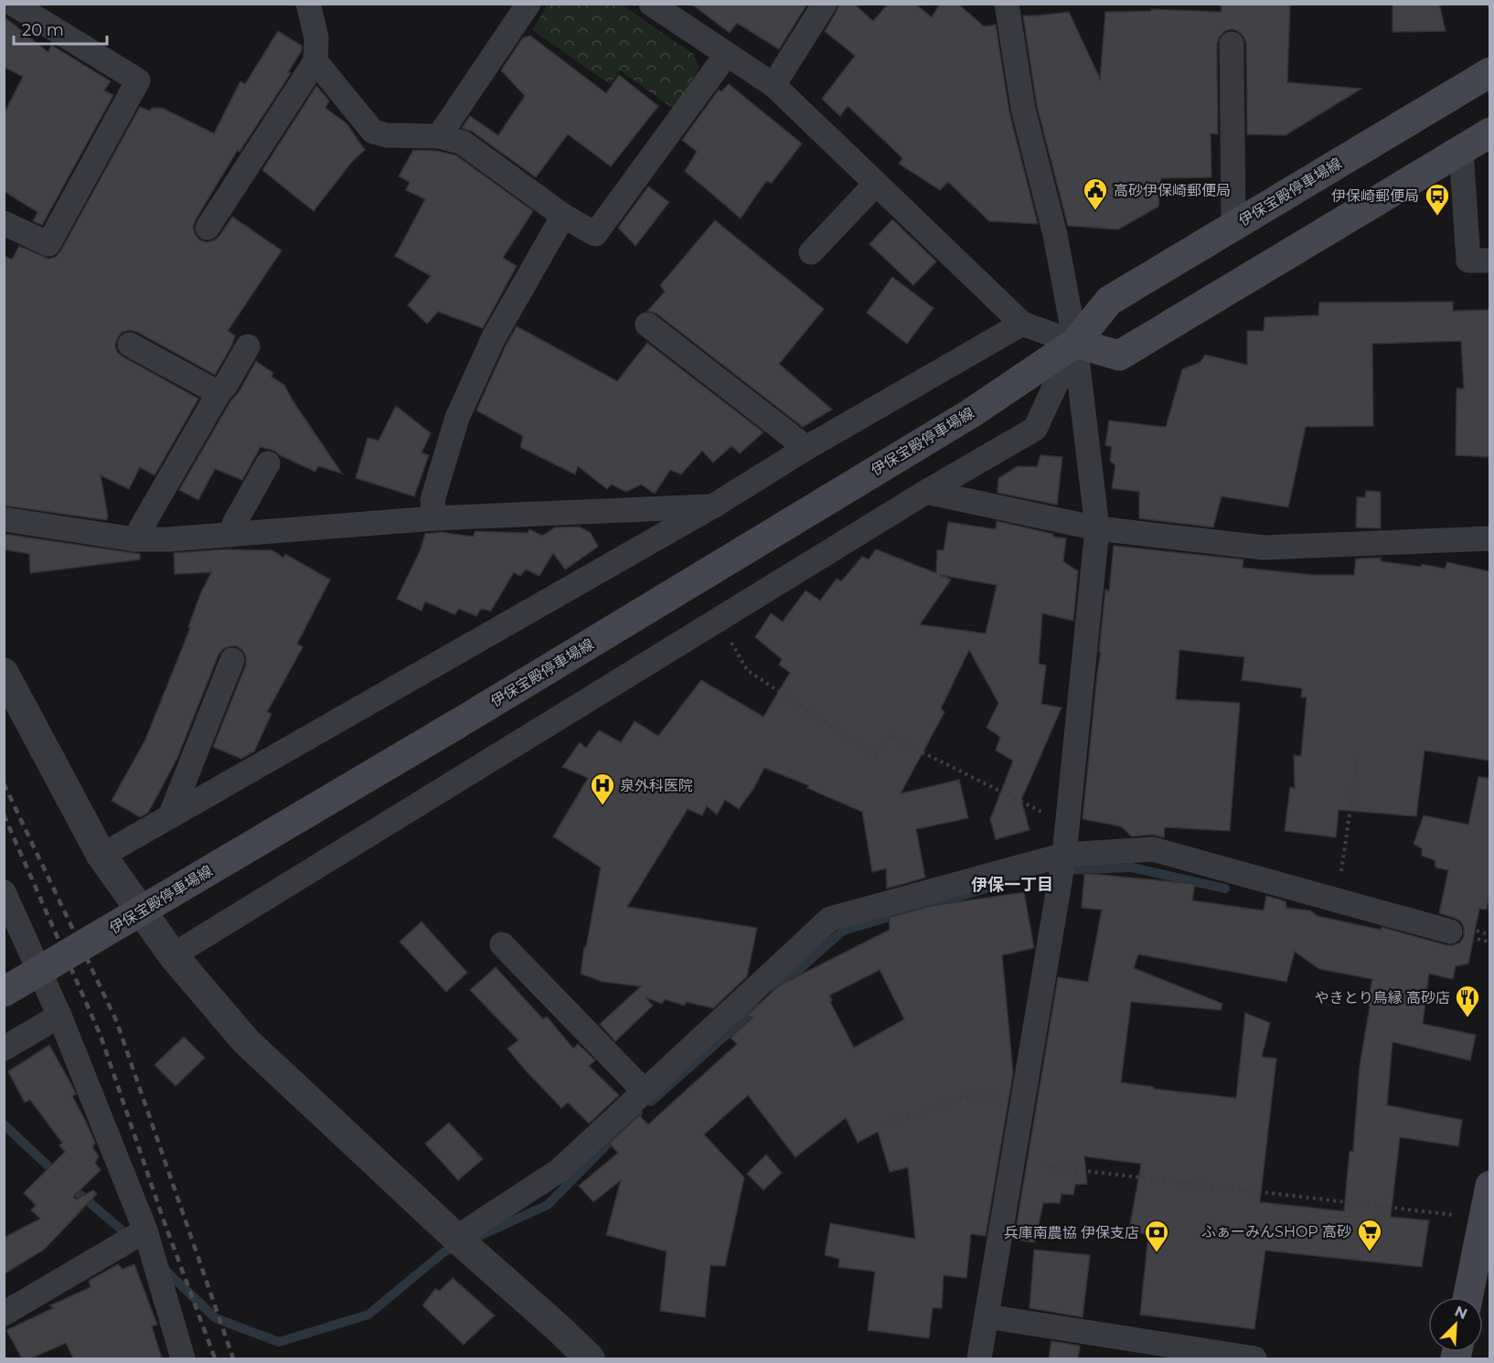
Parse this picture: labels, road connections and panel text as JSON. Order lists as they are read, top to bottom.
{
  "streets": {
    "main road": ["伊保宝殿停車場線"]
  },
  "districts": ["伊保一丁目"],
  "places": {
    "public building": ["高砂伊保崎郵便局"],
    "bus stop": ["伊保崎郵便局"],
    "hospital": ["泉外科医院"],
    "restaurant": ["やきとり鳥縁 高砂店"],
    "supermarket": ["ふぁーみんSHOP 高砂"],
    "bank": ["兵庫南農協 伊保支店"]
  },
  "scale_bar": "20 m",
  "north": "top right"
}
